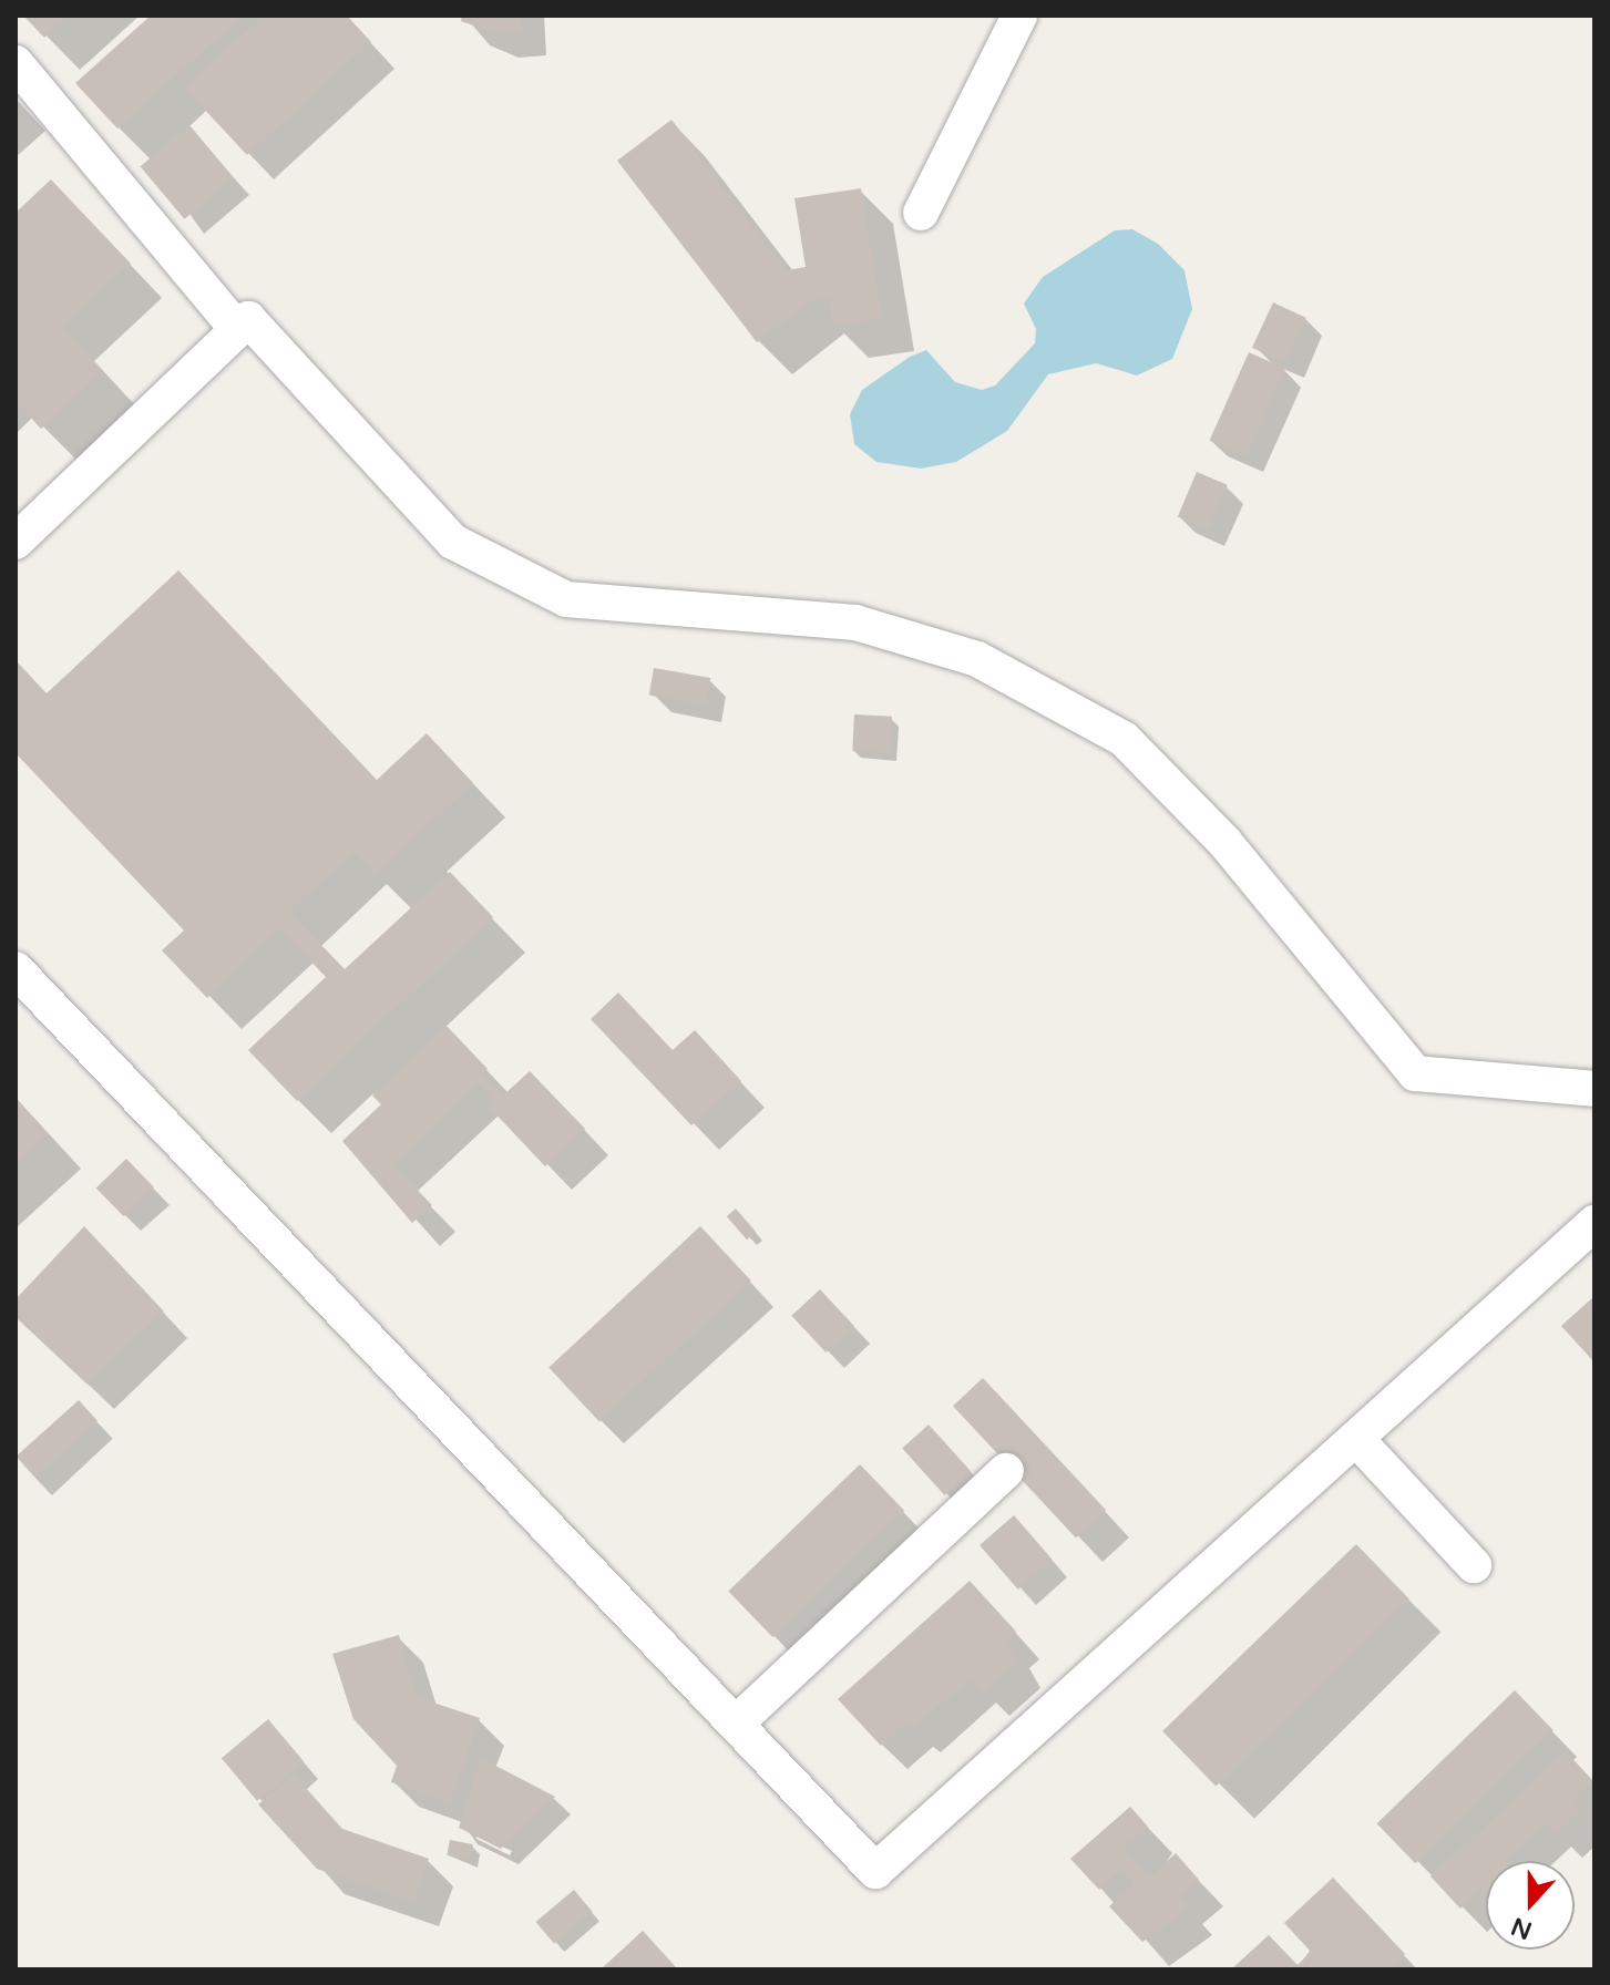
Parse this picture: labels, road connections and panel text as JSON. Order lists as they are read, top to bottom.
{
  "north": "bottom"
}
